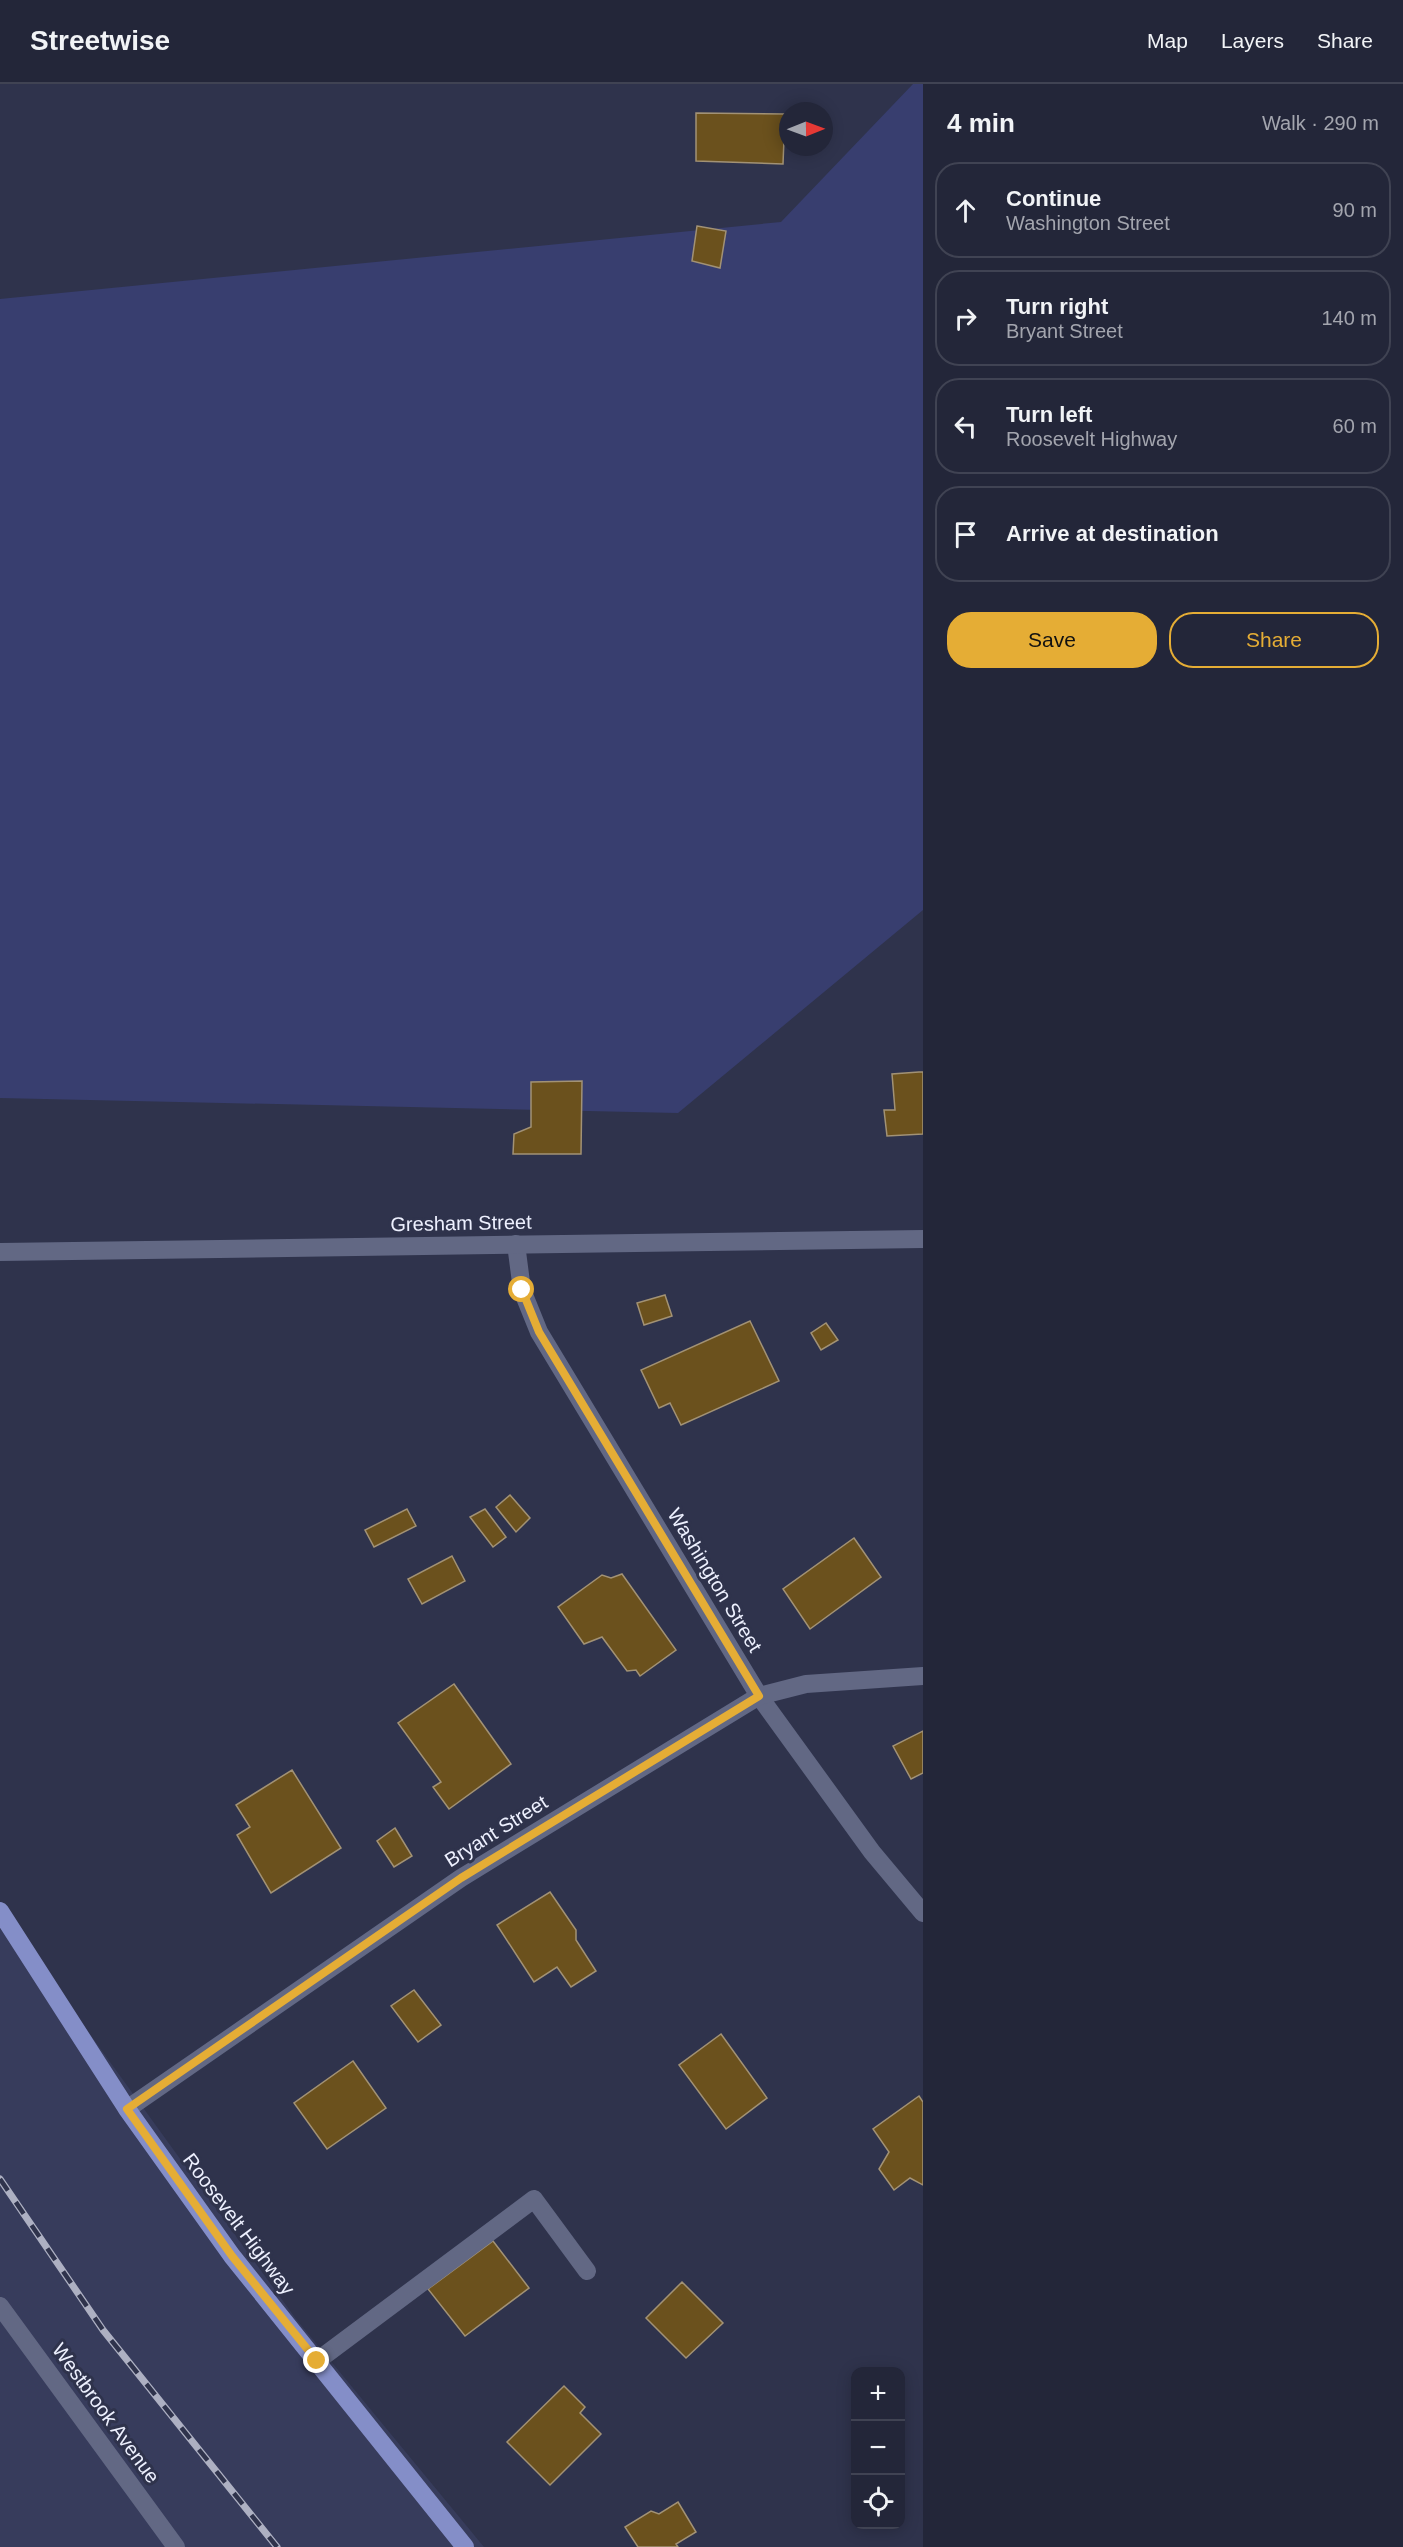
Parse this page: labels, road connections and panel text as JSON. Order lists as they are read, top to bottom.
{
  "streets": {
    "main road": ["Roosevelt Highway"],
    "street": [
      "Gresham Street",
      "Washington Street",
      "Bryant Street",
      "Westbrook Avenue"
    ]
  },
  "crossings": [
    ["Gresham Street", "Washington Street"],
    ["Washington Street", "Bryant Street"],
    ["Bryant Street", "Roosevelt Highway"]
  ],
  "north": "right",
  "page": {
    "header": "Streetwise",
    "nav": ["Map", "Layers", "Share"],
    "heading": ["4 min", "Walk · 290 m"],
    "list": [
      ["Continue", "Washington Street", "90 m"],
      ["Turn right", "Bryant Street", "140 m"],
      ["Turn left", "Roosevelt Highway", "60 m"],
      "Arrive at destination"
    ],
    "buttons": ["Save", "Share"],
    "map_buttons": ["+", "−"]
  }
}
